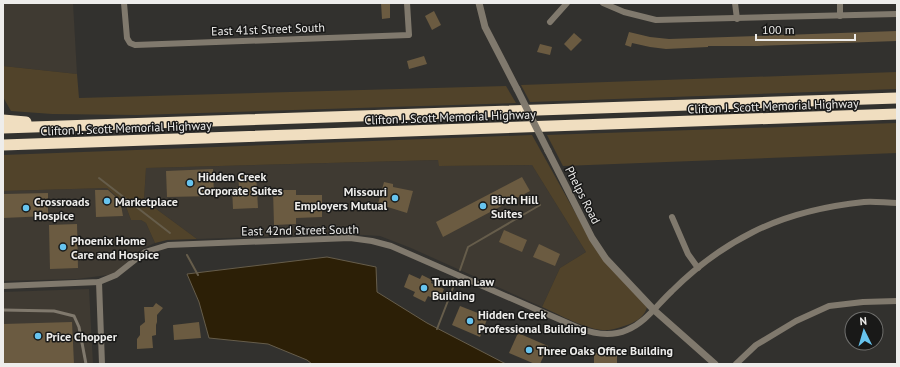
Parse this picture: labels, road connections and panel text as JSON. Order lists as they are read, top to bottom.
{
  "streets": {
    "highway": ["Clifton J. Scott Memorial Highway"],
    "street": ["East 41st Street South", "Phelps Road", "East 42nd Street South"]
  },
  "crossings": [
    ["Phelps Road", "East 42nd Street South"]
  ],
  "places": [
    "Hidden Creek Corporate Suites",
    "Missouri Employers Mutual",
    "Marketplace",
    "Birch Hill Suites",
    "Crossroads Hospice",
    "Phoenix Home Care and Hospice",
    "Truman Law Building",
    "Hidden Creek Professional Building",
    "Price Chopper",
    "Three Oaks Office Building"
  ],
  "scale_bar": "100 m",
  "north": "top"
}
